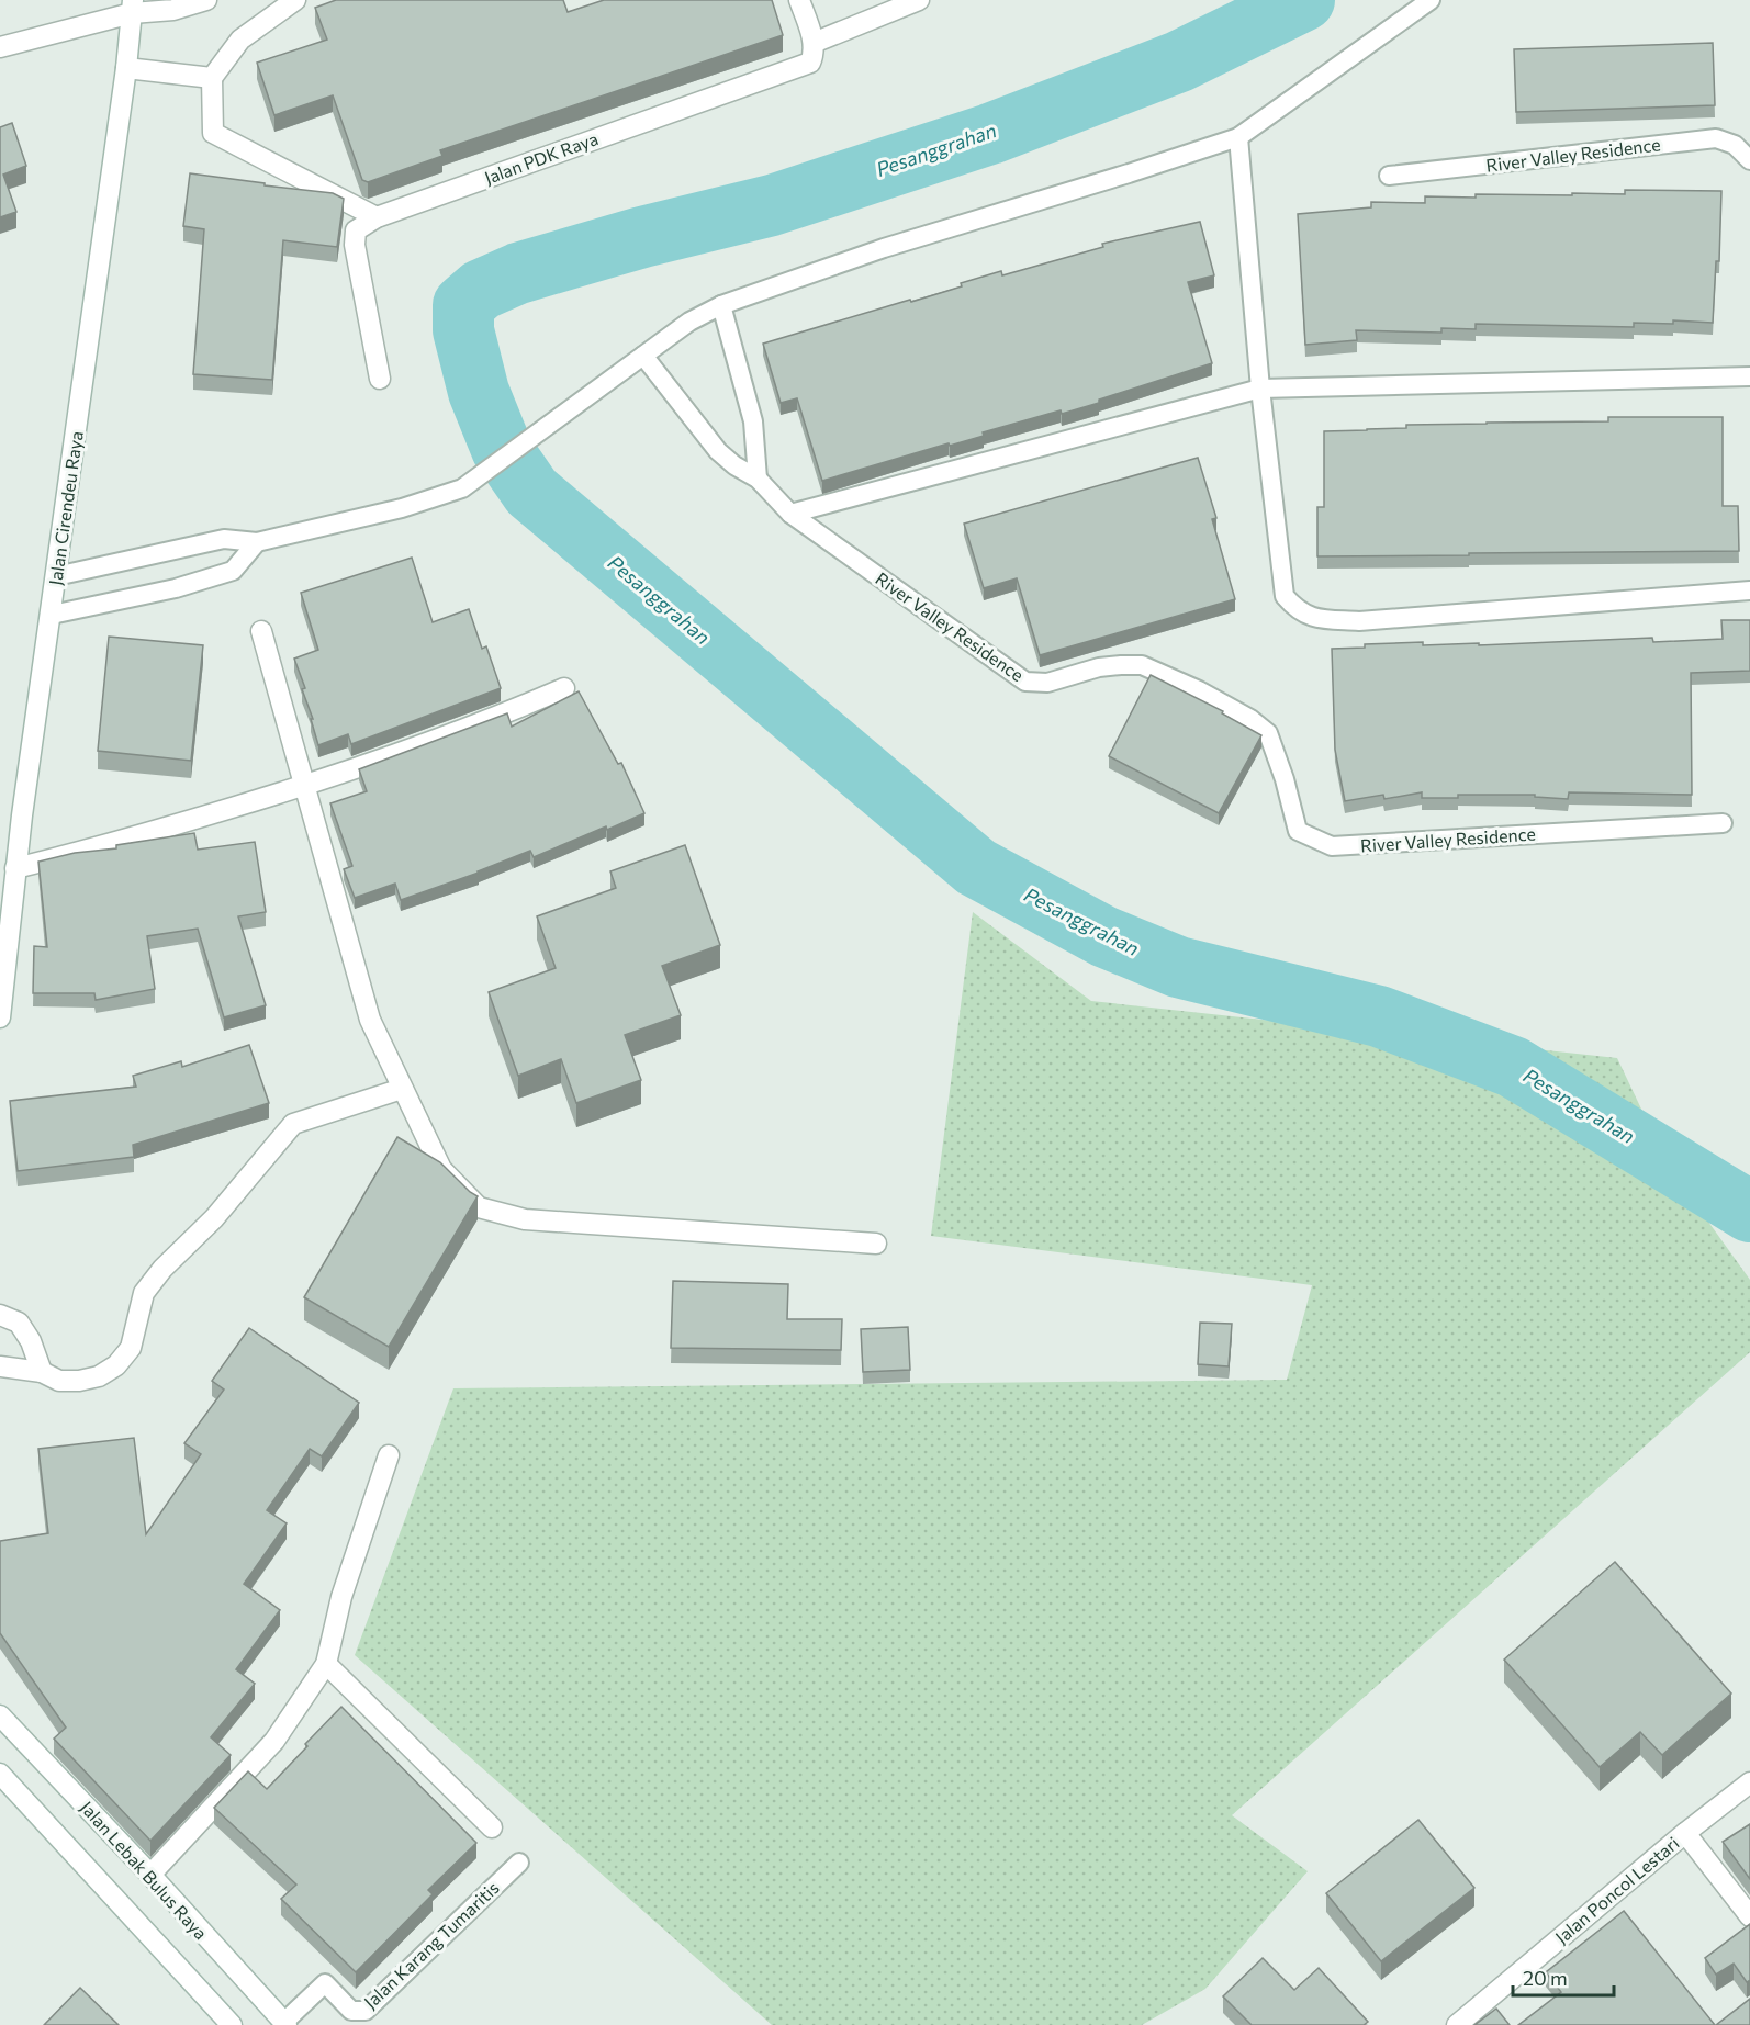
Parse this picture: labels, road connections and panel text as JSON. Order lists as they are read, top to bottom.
{
  "streets": {
    "street": [
      "Jalan PDK Raya",
      "Jalan Cirendeu Raya",
      "Jalan Lebak Bulus Raya",
      "Jalan Poncol Lestari"
    ],
    "lane": ["River Valley Residence", "Jalan Karang Tumaritis"]
  },
  "crossings": [
    ["Jalan Lebak Bulus Raya", "Jalan Karang Tumaritis"]
  ],
  "water": ["Pesanggrahan"],
  "scale_bar": "20 m"
}
